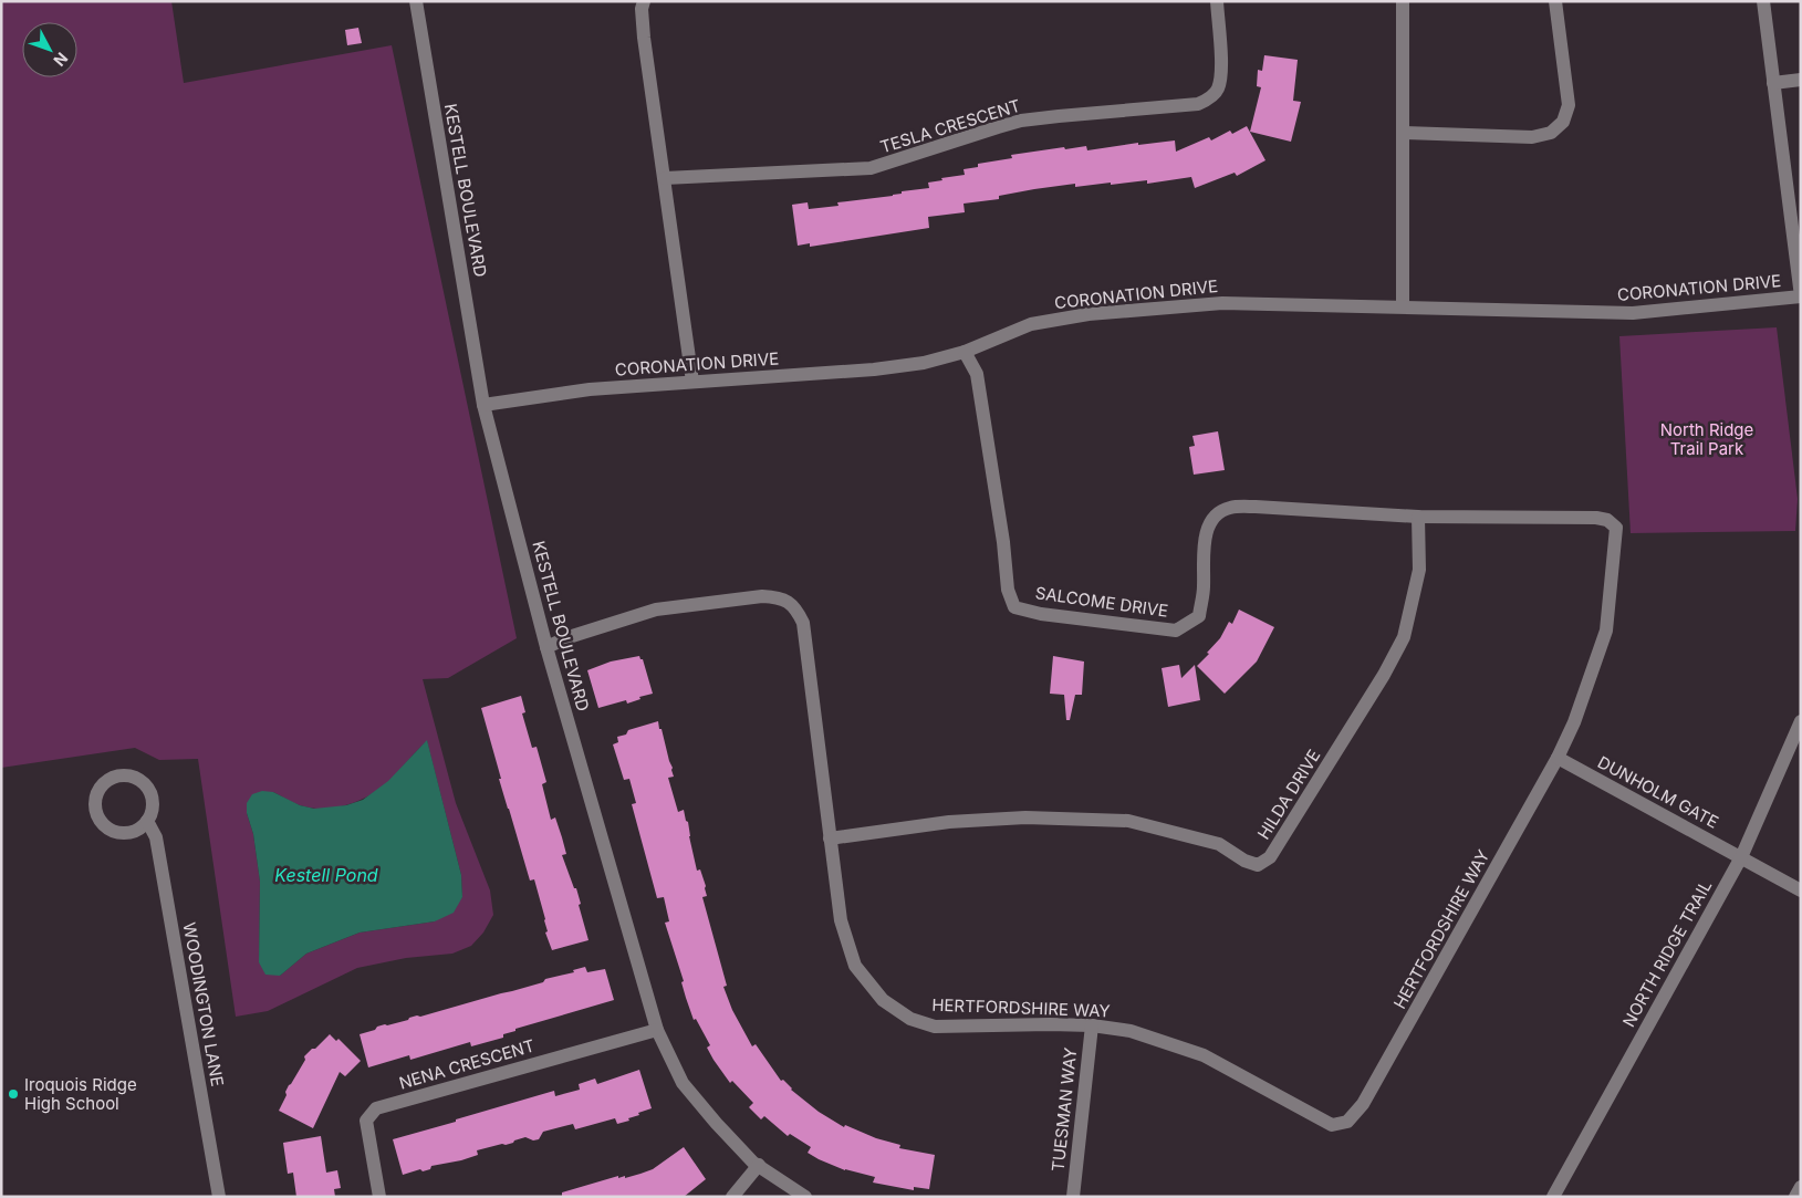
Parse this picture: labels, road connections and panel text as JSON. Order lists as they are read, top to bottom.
{
  "streets": {
    "street": [
      "TESLA CRESCENT",
      "KESTELL BOULEVARD",
      "CORONATION DRIVE",
      "SALCOME DRIVE",
      "DUNHOLM GATE",
      "HILDA DRIVE",
      "HERTFORDSHIRE WAY",
      "NORTH RIDGE TRAIL",
      "WOODINGTON LANE",
      "NENA CRESCENT",
      "TUESMAN WAY"
    ]
  },
  "crossings": [
    ["KESTELL BOULEVARD", "CORONATION DRIVE"],
    ["KESTELL BOULEVARD", "HERTFORDSHIRE WAY"],
    ["KESTELL BOULEVARD", "NENA CRESCENT"],
    ["CORONATION DRIVE", "SALCOME DRIVE"],
    ["SALCOME DRIVE", "HILDA DRIVE"],
    ["SALCOME DRIVE", "HERTFORDSHIRE WAY"],
    ["DUNHOLM GATE", "HERTFORDSHIRE WAY"],
    ["DUNHOLM GATE", "NORTH RIDGE TRAIL"],
    ["HILDA DRIVE", "HERTFORDSHIRE WAY"],
    ["HERTFORDSHIRE WAY", "TUESMAN WAY"]
  ],
  "water": ["Kestell Pond"],
  "parks": ["North Ridge Trail Park"],
  "places": ["Iroquois Ridge High School"],
  "north": "bottom right"
}
